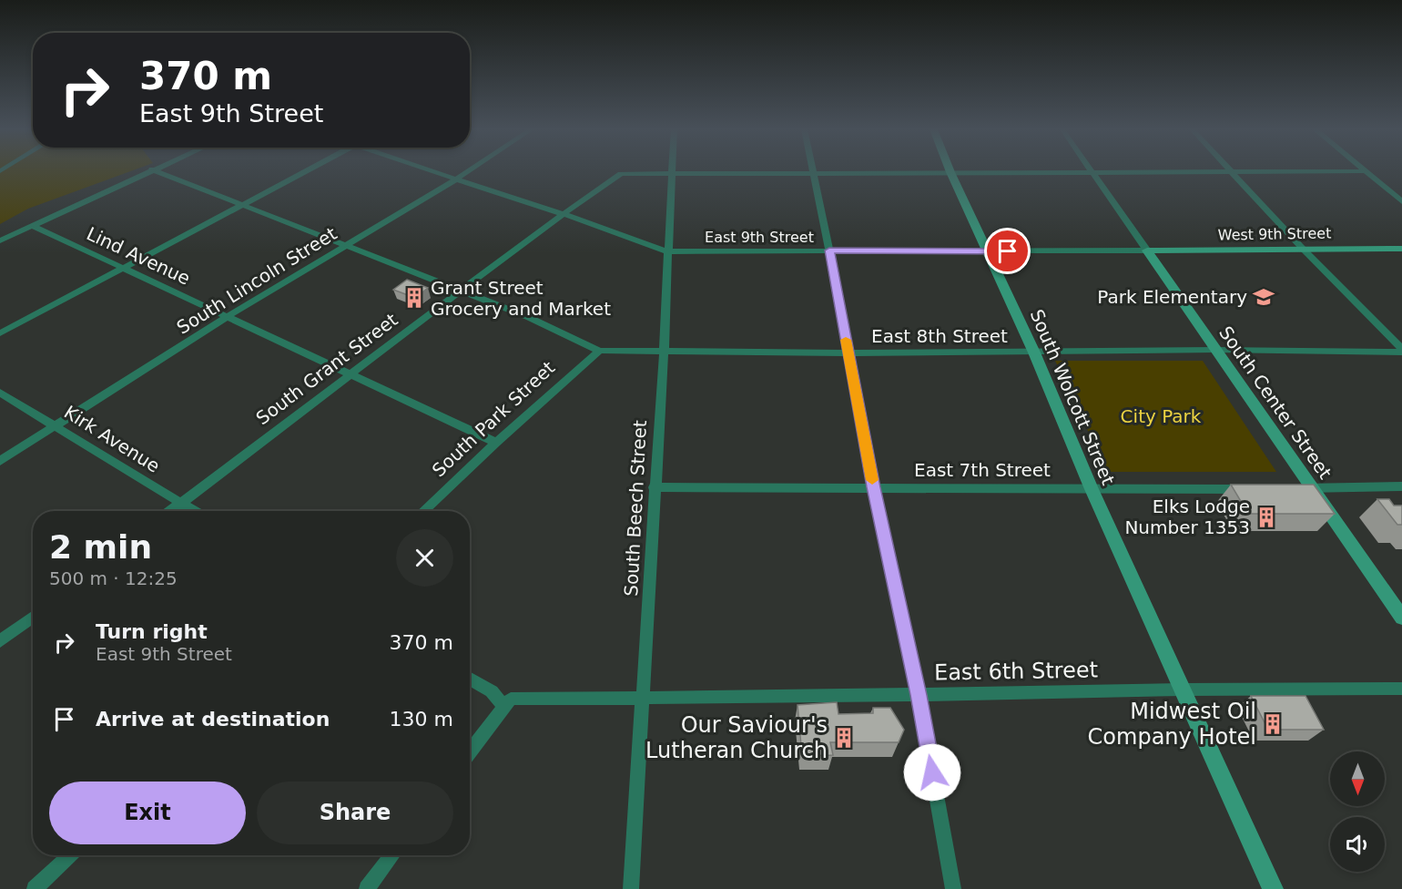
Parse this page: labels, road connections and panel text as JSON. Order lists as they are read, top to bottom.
{
  "streets": {
    "main road": ["West 9th Street", "South Wolcott Street", "South Center Street"],
    "street": [
      "East 9th Street",
      "Lind Avenue",
      "South Lincoln Street",
      "East 8th Street",
      "South Grant Street",
      "South Park Street",
      "Kirk Avenue",
      "East 7th Street",
      "South Beech Street",
      "East 6th Street"
    ]
  },
  "crossings": [
    ["West 9th Street", "East 9th Street"],
    ["West 9th Street", "South Center Street"],
    ["East 9th Street", "South Wolcott Street"],
    ["East 9th Street", "South Center Street"],
    ["East 9th Street", "South Beech Street"],
    ["Lind Avenue", "South Lincoln Street"],
    ["Lind Avenue", "South Grant Street"],
    ["Lind Avenue", "South Park Street"],
    ["South Lincoln Street", "Kirk Avenue"],
    ["East 8th Street", "South Wolcott Street"],
    ["East 8th Street", "South Center Street"],
    ["East 8th Street", "South Park Street"],
    ["East 8th Street", "South Beech Street"],
    ["South Grant Street", "Kirk Avenue"],
    ["South Grant Street", "South Beech Street"],
    ["South Wolcott Street", "East 7th Street"],
    ["South Wolcott Street", "East 6th Street"],
    ["East 7th Street", "South Beech Street"],
    ["South Beech Street", "East 6th Street"]
  ],
  "parks": ["City Park"],
  "places": {
    "school or university": ["Park Elementary"],
    "building": [
      "Grant Street Grocery and Market",
      "Elks Lodge Number 1353",
      "Midwest Oil Company Hotel",
      "Our Saviour's Lutheran Church"
    ]
  },
  "north": "bottom",
  "page": {
    "turn": ["370 m", "East 9th Street"],
    "heading": ["2 min", "500 m · 12:25"],
    "list": [
      {
        "name": "Turn right",
        "note": "East 9th Street",
        "value": "370 m"
      },
      {
        "name": "Arrive at destination",
        "value": "130 m"
      }
    ],
    "buttons": ["Exit", "Share"]
  }
}
